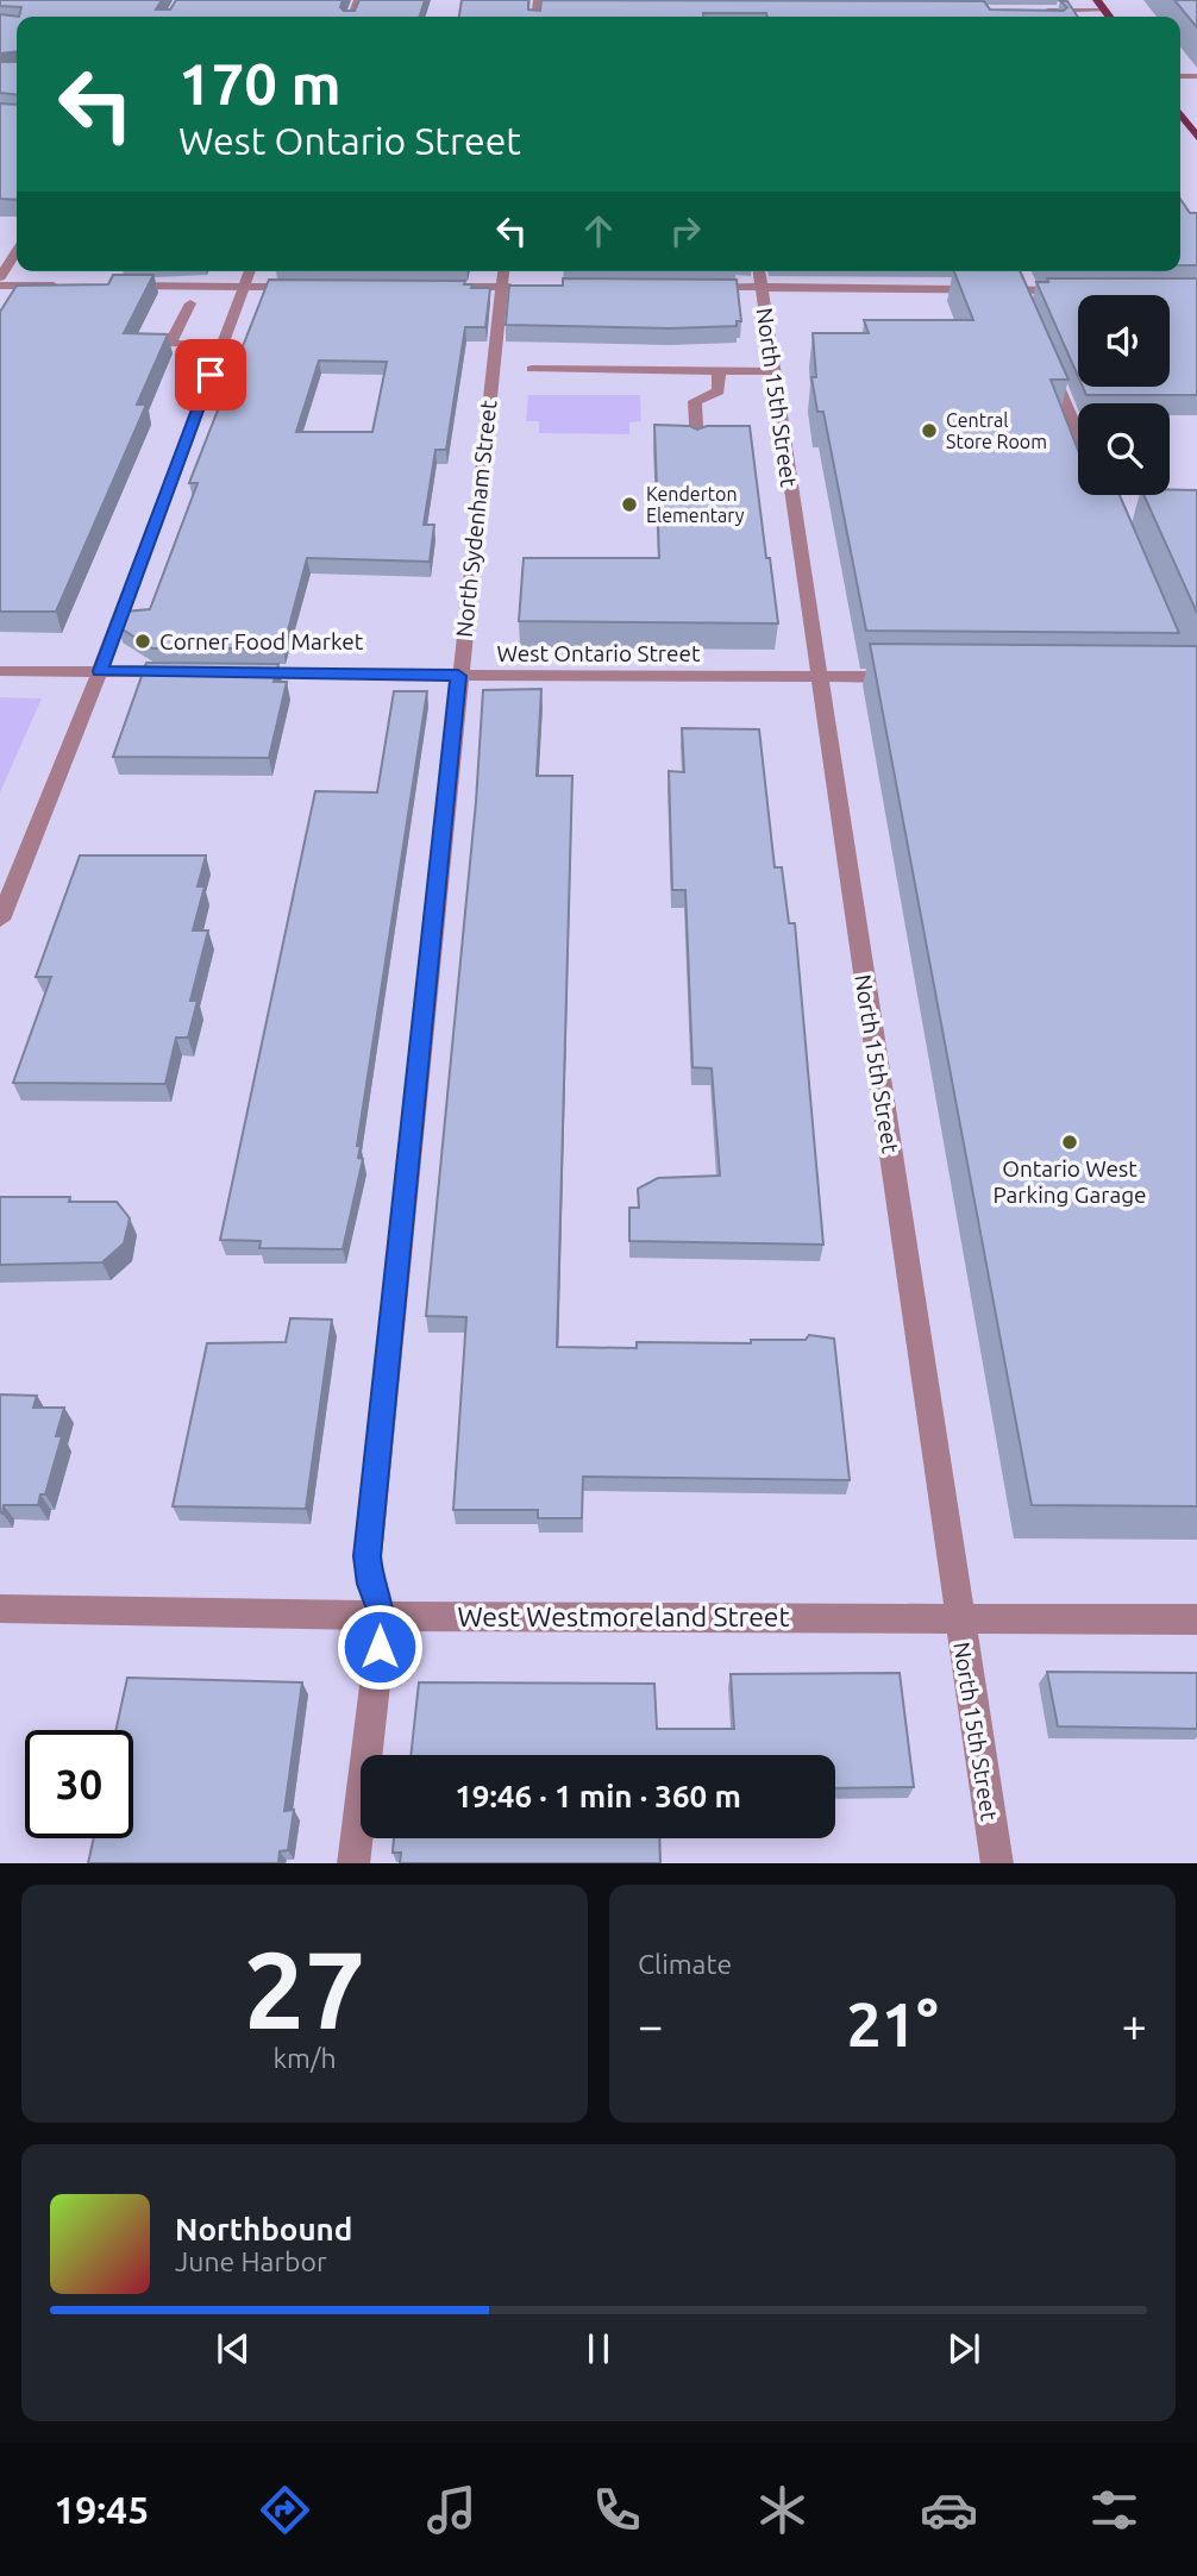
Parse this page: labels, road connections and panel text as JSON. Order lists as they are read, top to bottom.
{
  "streets": {
    "street": [
      "North 15th Street",
      "North Sydenham Street",
      "West Ontario Street",
      "West Westmoreland Street"
    ]
  },
  "crossings": [
    ["North 15th Street", "West Ontario Street"],
    ["North 15th Street", "West Westmoreland Street"],
    ["North Sydenham Street", "West Ontario Street"],
    ["North Sydenham Street", "West Westmoreland Street"]
  ],
  "places": [
    "Central Store Room",
    "Kenderton Elementary",
    "Corner Food Market",
    "Ontario West Parking Garage"
  ],
  "page": {
    "turn": ["170 m", "West Ontario Street"],
    "limit": "30",
    "trip": "19:46 · 1 min · 360 m",
    "tile": [
      ["27", "km/h"],
      "Climate"
    ],
    "heat": ["−", "21°", "+"],
    "song": ["Northbound", "June Harbor"],
    "tabs": "19:45"
  }
}
